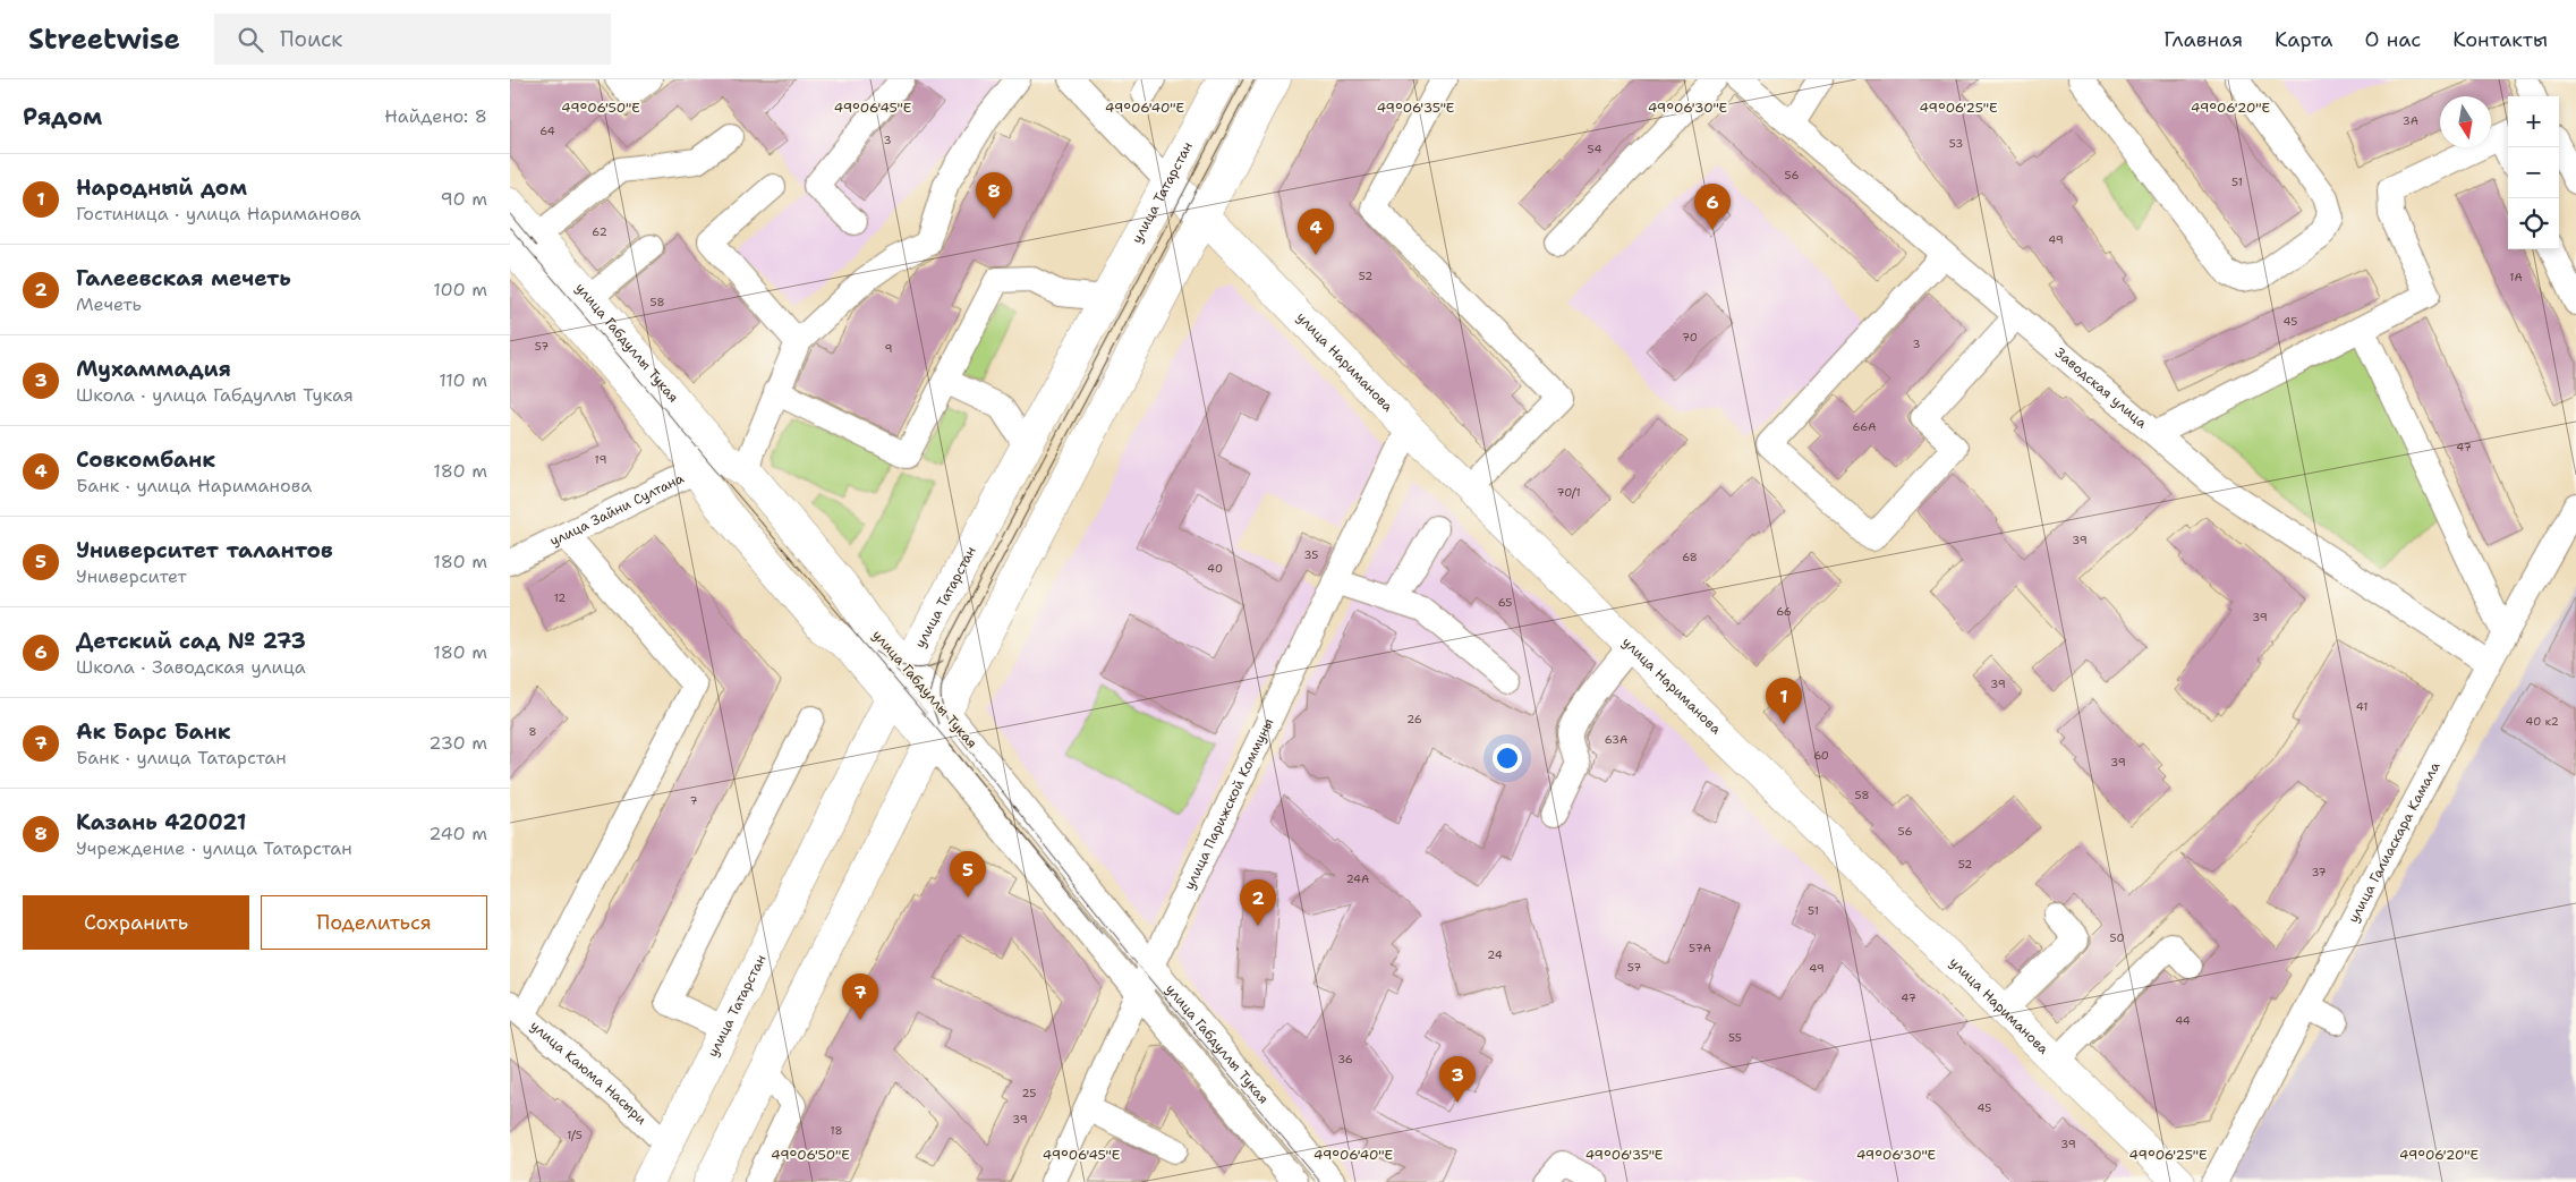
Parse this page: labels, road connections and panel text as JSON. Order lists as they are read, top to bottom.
{
  "streets": {
    "main road": ["улица Татарстан", "улица Габдуллы Тукая", "улица Нариманова"],
    "street": [
      "Заводская улица",
      "улица Зайни Султана",
      "улица Парижской Коммуны",
      "улица Галиаскара Камала",
      "улица Каюма Насыри"
    ]
  },
  "crossings": [
    ["улица Татарстан", "улица Габдуллы Тукая"],
    ["улица Татарстан", "улица Нариманова"],
    ["улица Татарстан", "улица Каюма Насыри"],
    ["улица Габдуллы Тукая", "улица Зайни Султана"],
    ["улица Габдуллы Тукая", "улица Парижской Коммуны"],
    ["улица Нариманова", "улица Парижской Коммуны"],
    ["Заводская улица", "улица Галиаскара Камала"]
  ],
  "house_numbers": [
    "3А",
    "64",
    "3",
    "53",
    "54",
    "56",
    "51",
    "62",
    "49",
    "52",
    "1А",
    "58",
    "45",
    "70",
    "3",
    "57",
    "9",
    "66А",
    "47",
    "19",
    "70/1",
    "39",
    "35",
    "68",
    "40",
    "12",
    "65",
    "66",
    "39",
    "39",
    "41",
    "26",
    "40 к2",
    "8",
    "63А",
    "60",
    "39",
    "58",
    "7",
    "56",
    "52",
    "37",
    "24А",
    "51",
    "50",
    "57А",
    "24",
    "57",
    "49",
    "47",
    "44",
    "55",
    "36",
    "25",
    "45",
    "39",
    "18",
    "1/5",
    "39"
  ],
  "north": "bottom",
  "page": {
    "header": "Streetwise",
    "search": "Поиск",
    "nav": [
      "Главная",
      "Карта",
      "О нас",
      "Контакты"
    ],
    "heading": ["Рядом", "Найдено: 8"],
    "map_buttons": ["+", "−"],
    "list": [
      {
        "mark": "1",
        "name": "Народный дом",
        "note": "Гостиница · улица Нариманова",
        "value": "90 m"
      },
      {
        "mark": "2",
        "name": "Галеевская мечеть",
        "note": "Мечеть",
        "value": "100 m"
      },
      {
        "mark": "3",
        "name": "Мухаммадия",
        "note": "Школа · улица Габдуллы Тукая",
        "value": "110 m"
      },
      {
        "mark": "4",
        "name": "Совкомбанк",
        "note": "Банк · улица Нариманова",
        "value": "180 m"
      },
      {
        "mark": "5",
        "name": "Университет талантов",
        "note": "Университет",
        "value": "180 m"
      },
      {
        "mark": "6",
        "name": "Детский сад № 273",
        "note": "Школа · Заводская улица",
        "value": "180 m"
      },
      {
        "mark": "7",
        "name": "Ак Барс Банк",
        "note": "Банк · улица Татарстан",
        "value": "230 m"
      },
      {
        "mark": "8",
        "name": "Казань 420021",
        "note": "Учреждение · улица Татарстан",
        "value": "240 m"
      }
    ],
    "pins": [
      "8",
      "6",
      "4",
      "1",
      "5",
      "2",
      "7",
      "3"
    ],
    "buttons": ["Сохранить", "Поделиться"]
  },
  "coordinates": [
    "49°06'50\"E",
    "49°06'45\"E",
    "49°06'40\"E",
    "49°06'35\"E",
    "49°06'30\"E",
    "49°06'25\"E",
    "49°06'20\"E"
  ]
}
